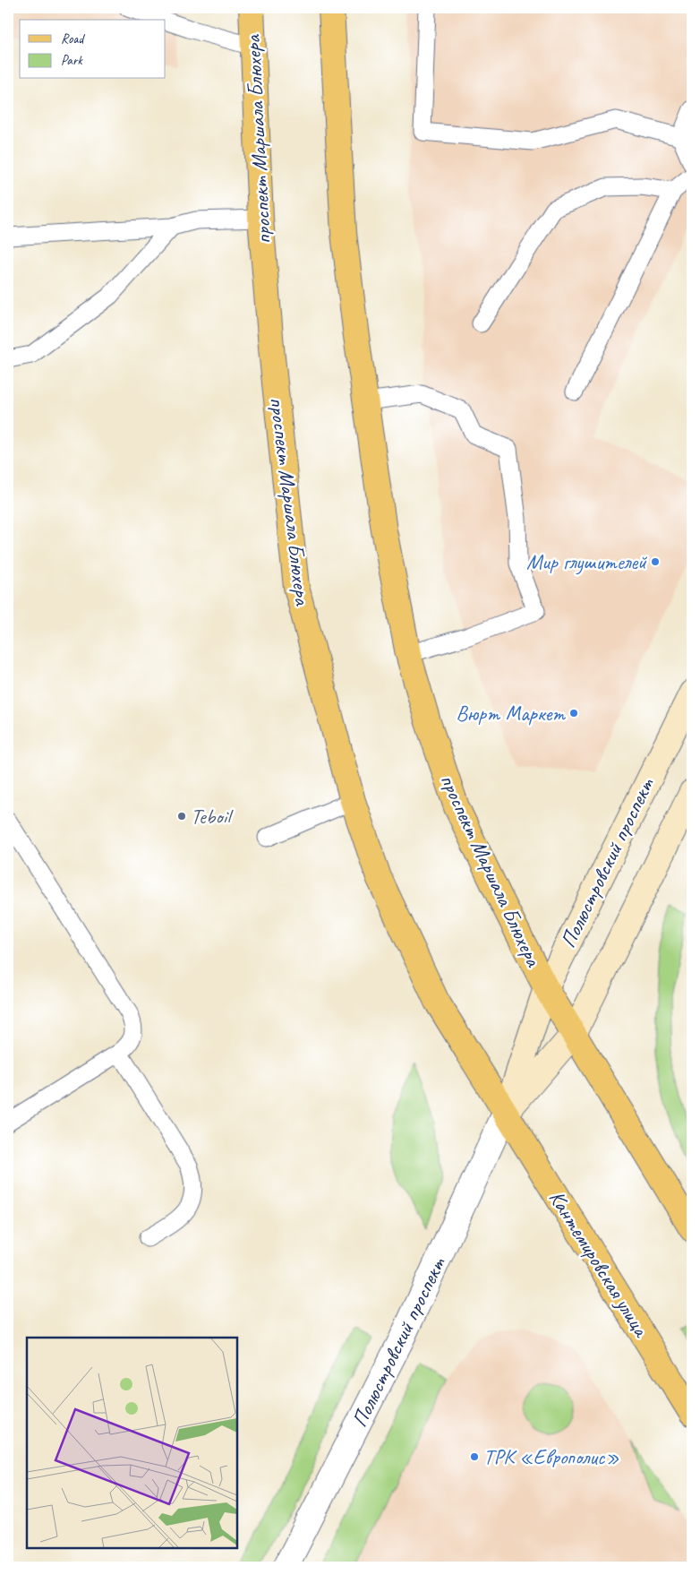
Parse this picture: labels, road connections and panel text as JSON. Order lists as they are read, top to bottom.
{
  "streets": {
    "main road": ["проспект Маршала Блюхера", "Полюстровский проспект", "Кантемировская улица"]
  },
  "crossings": [
    ["проспект Маршала Блюхера", "Полюстровский проспект"],
    ["проспект Маршала Блюхера", "Кантемировская улица"],
    ["Полюстровский проспект", "Кантемировская улица"]
  ],
  "places": [
    "Мир глушителей",
    "Вюрт Маркет",
    "Teboil",
    "ТРК «Европолис»"
  ],
  "legend": ["Road", "Park"]
}
